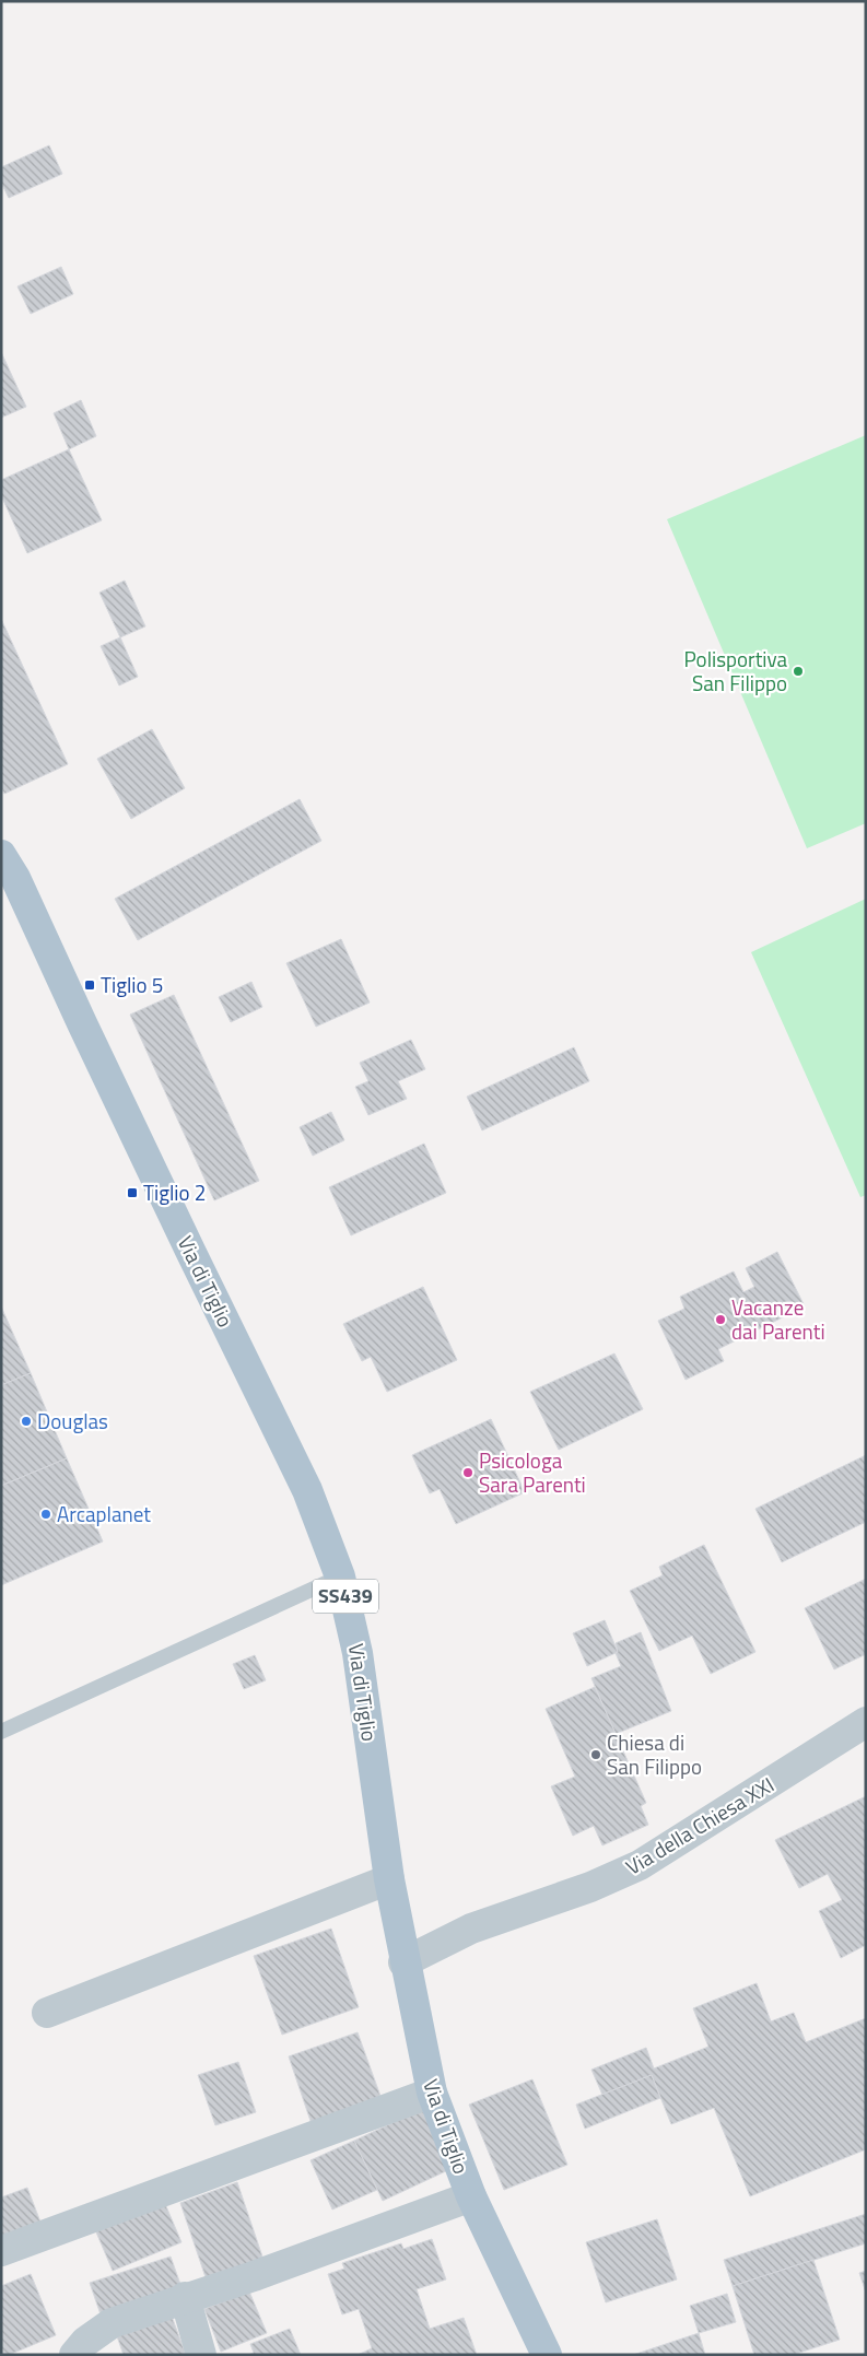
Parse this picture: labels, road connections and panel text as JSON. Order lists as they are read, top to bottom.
{
  "streets": {
    "main road": ["Via di Tiglio", "SS439"],
    "street": ["Via della Chiesa XXI"]
  },
  "crossings": [
    ["Via di Tiglio", "Via della Chiesa XXI"]
  ],
  "places": {
    "other": [
      "Polisportiva San Filippo",
      "Vacanze dai Parenti",
      "Douglas",
      "Psicologa Sara Parenti",
      "Arcaplanet",
      "Chiesa di San Filippo"
    ],
    "transit": ["Tiglio 5", "Tiglio 2"]
  }
}
